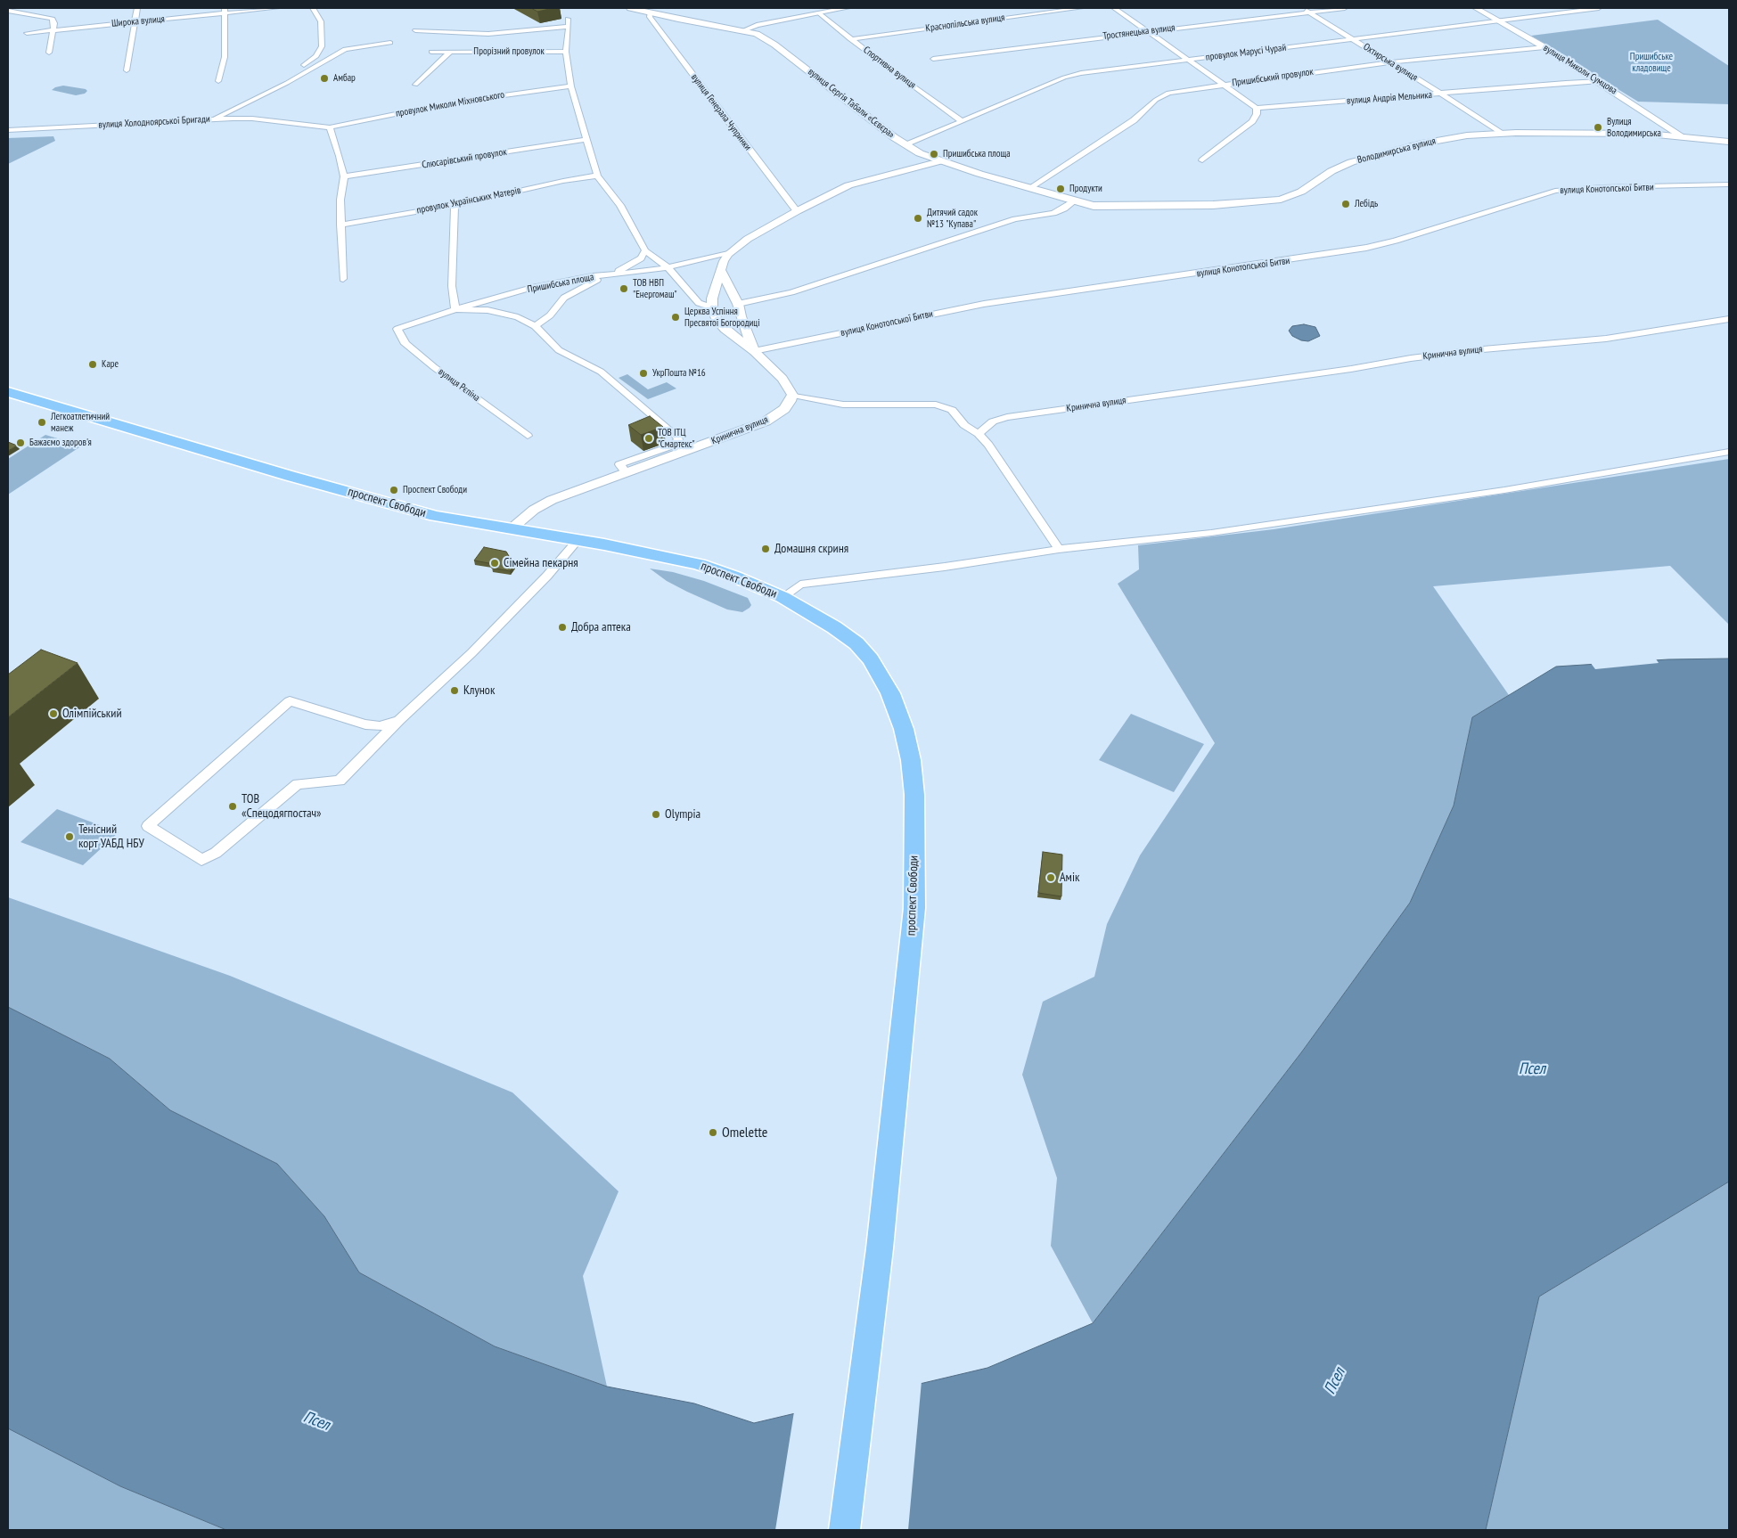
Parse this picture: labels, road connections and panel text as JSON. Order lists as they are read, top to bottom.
{
  "streets": {
    "main road": ["вулиця Сергія Табали «Сєвєра»", "Володимирська вулиця", "проспект Свободи"],
    "street": [
      "Широка вулиця",
      "Краснопільська вулиця",
      "Тростянецька вулиця",
      "Прорізний провулок",
      "провулок Марусі Чурай",
      "Охтирська вулиця",
      "Спортивна вулиця",
      "вулиця Миколи Сумцова",
      "Пришибський провулок",
      "вулиця Андрія Мельника",
      "провулок Миколи Міхновського",
      "вулиця Генерала Чупринки",
      "вулиця Холодноярської Бригади",
      "Слюсарівський провулок",
      "вулиця Конотопської Битви",
      "провулок Українських Матерів",
      "Пришибська площа",
      "Кринична вулиця",
      "вулиця Рєпіна"
    ]
  },
  "crossings": [
    ["Краснопільська вулиця", "Спортивна вулиця"],
    ["Тростянецька вулиця", "Охтирська вулиця"],
    ["провулок Марусі Чурай", "Охтирська вулиця"],
    ["провулок Марусі Чурай", "Спортивна вулиця"],
    ["провулок Марусі Чурай", "вулиця Миколи Сумцова"],
    ["провулок Марусі Чурай", "вулиця Сергія Табали «Сєвєра»"],
    ["Охтирська вулиця", "Пришибський провулок"],
    ["Охтирська вулиця", "вулиця Андрія Мельника"],
    ["Охтирська вулиця", "Володимирська вулиця"],
    ["вулиця Миколи Сумцова", "Пришибський провулок"],
    ["вулиця Миколи Сумцова", "вулиця Андрія Мельника"],
    ["вулиця Миколи Сумцова", "Володимирська вулиця"],
    ["Пришибський провулок", "вулиця Сергія Табали «Сєвєра»"],
    ["вулиця Сергія Табали «Сєвєра»", "вулиця Генерала Чупринки"],
    ["вулиця Сергія Табали «Сєвєра»", "Володимирська вулиця"],
    ["вулиця Сергія Табали «Сєвєра»", "Пришибська площа"],
    ["провулок Миколи Міхновського", "вулиця Холодноярської Бригади"],
    ["вулиця Генерала Чупринки", "Пришибська площа"],
    ["Пришибська площа", "вулиця Рєпіна"],
    ["Кринична вулиця", "проспект Свободи"]
  ],
  "water": ["Псел"],
  "parks": ["Пришибське кладовище"],
  "places": [
    "Амбар",
    "Вулиця Володимирська",
    "Пришибська площа",
    "Продукти",
    "Лебідь",
    "Дитячий садок №13 \"Купава\"",
    "ТОВ НВП \"Енергомаш\"",
    "Церква Успіння Пресвятої Богородиці",
    "Каре",
    "УкрПошта №16",
    "Легкоатлетичний манеж",
    "ТОВ ІТЦ \"Смартекс\"",
    "Бажаємо здоров'я",
    "Проспект Свободи",
    "Домашня скриня",
    "Сімейна пекарня",
    "Добра аптека",
    "Клунок",
    "Олімпійський",
    "ТОВ «Спецодягпостач»",
    "Olympia",
    "Тенісний корт УАБД НБУ",
    "Амік",
    "Omelette"
  ]
}
